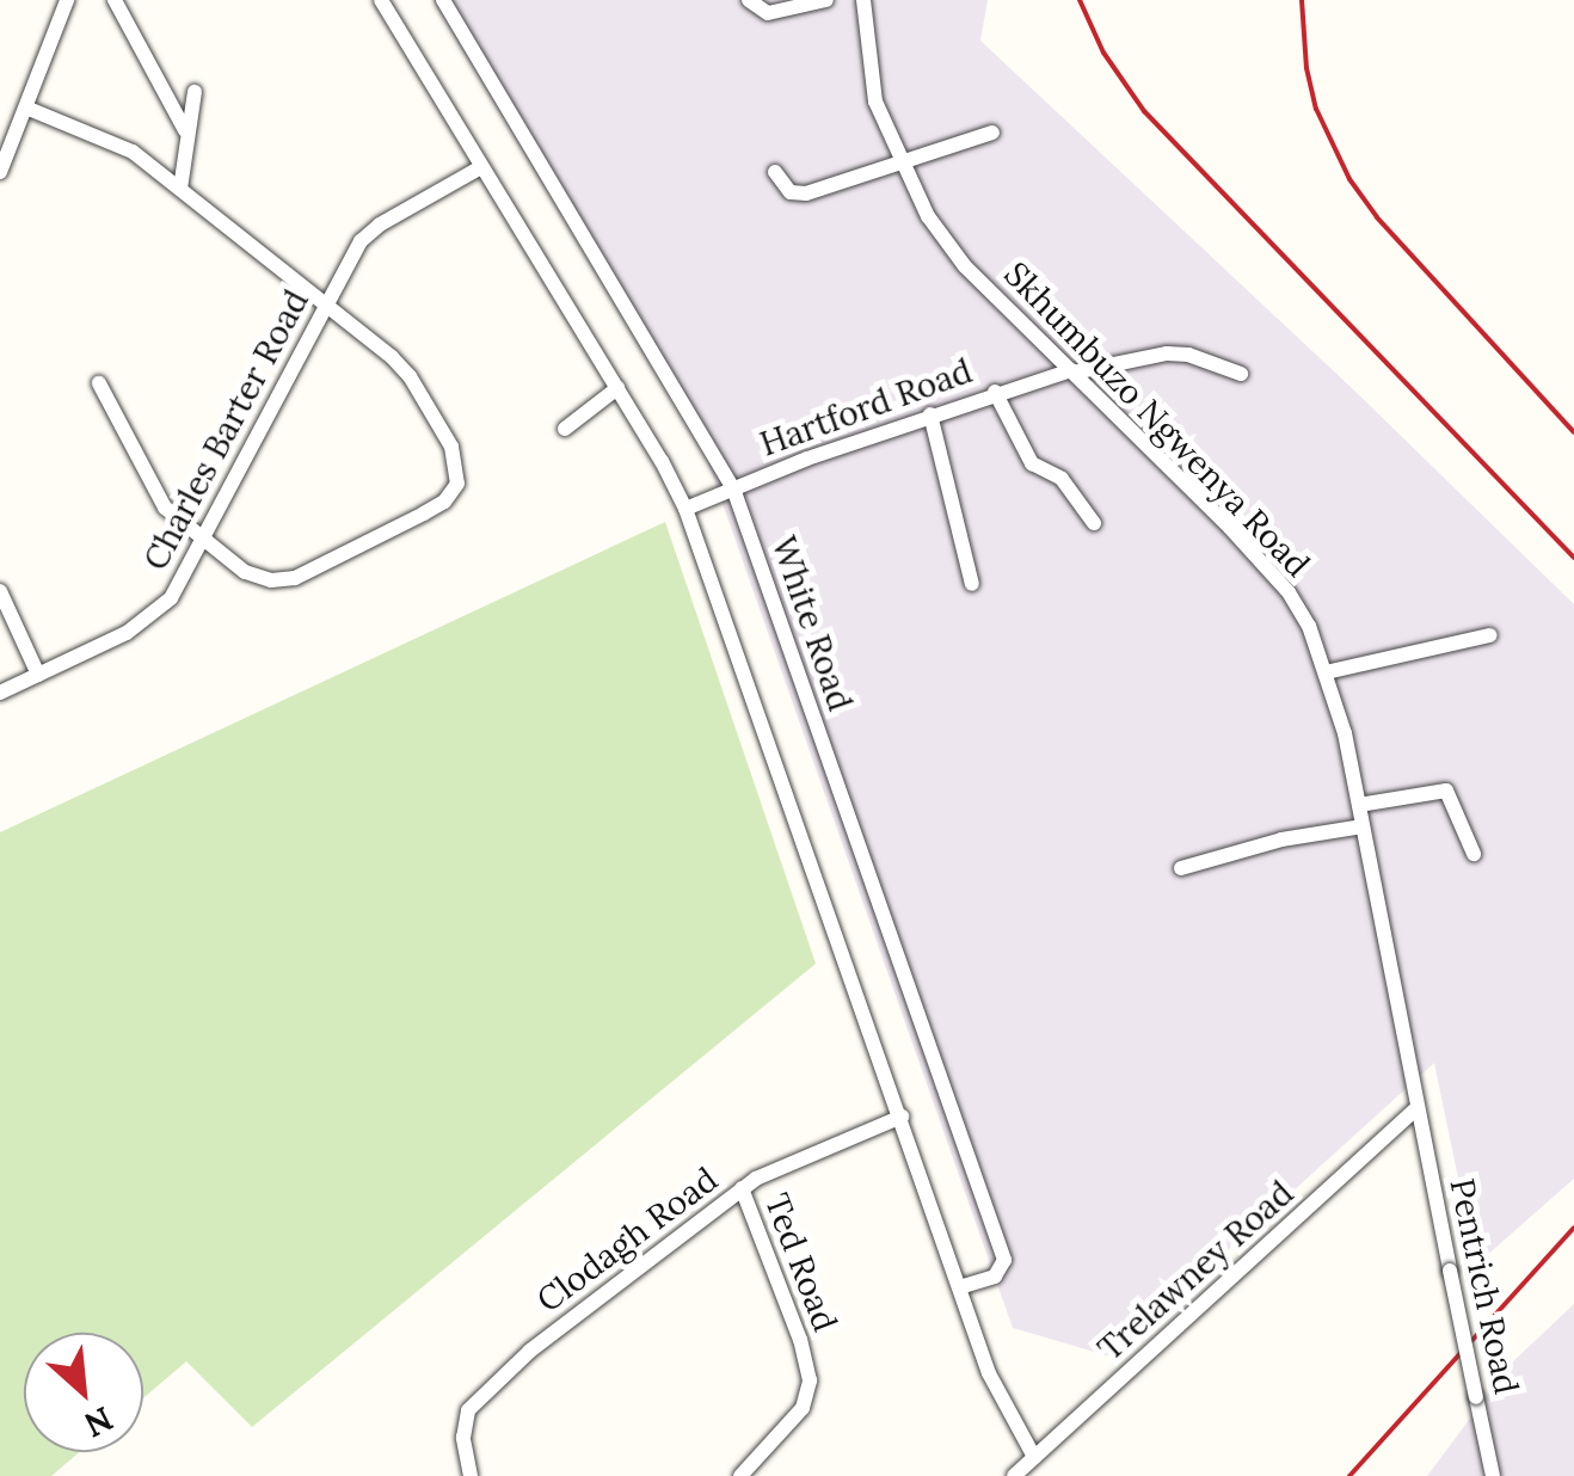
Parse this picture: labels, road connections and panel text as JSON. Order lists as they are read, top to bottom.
{
  "streets": {
    "street": [
      "Hartford Road",
      "Skhumbuzo Ngwenya Road",
      "Charles Barter Road",
      "White Road",
      "Clodagh Road",
      "Ted Road",
      "Trelawney Road",
      "Pentrich Road"
    ]
  },
  "crossings": [
    ["Hartford Road", "Skhumbuzo Ngwenya Road"],
    ["Hartford Road", "White Road"],
    ["Skhumbuzo Ngwenya Road", "Trelawney Road"],
    ["Skhumbuzo Ngwenya Road", "Pentrich Road"],
    ["Clodagh Road", "Ted Road"],
    ["Trelawney Road", "Pentrich Road"]
  ],
  "north": "bottom right"
}
